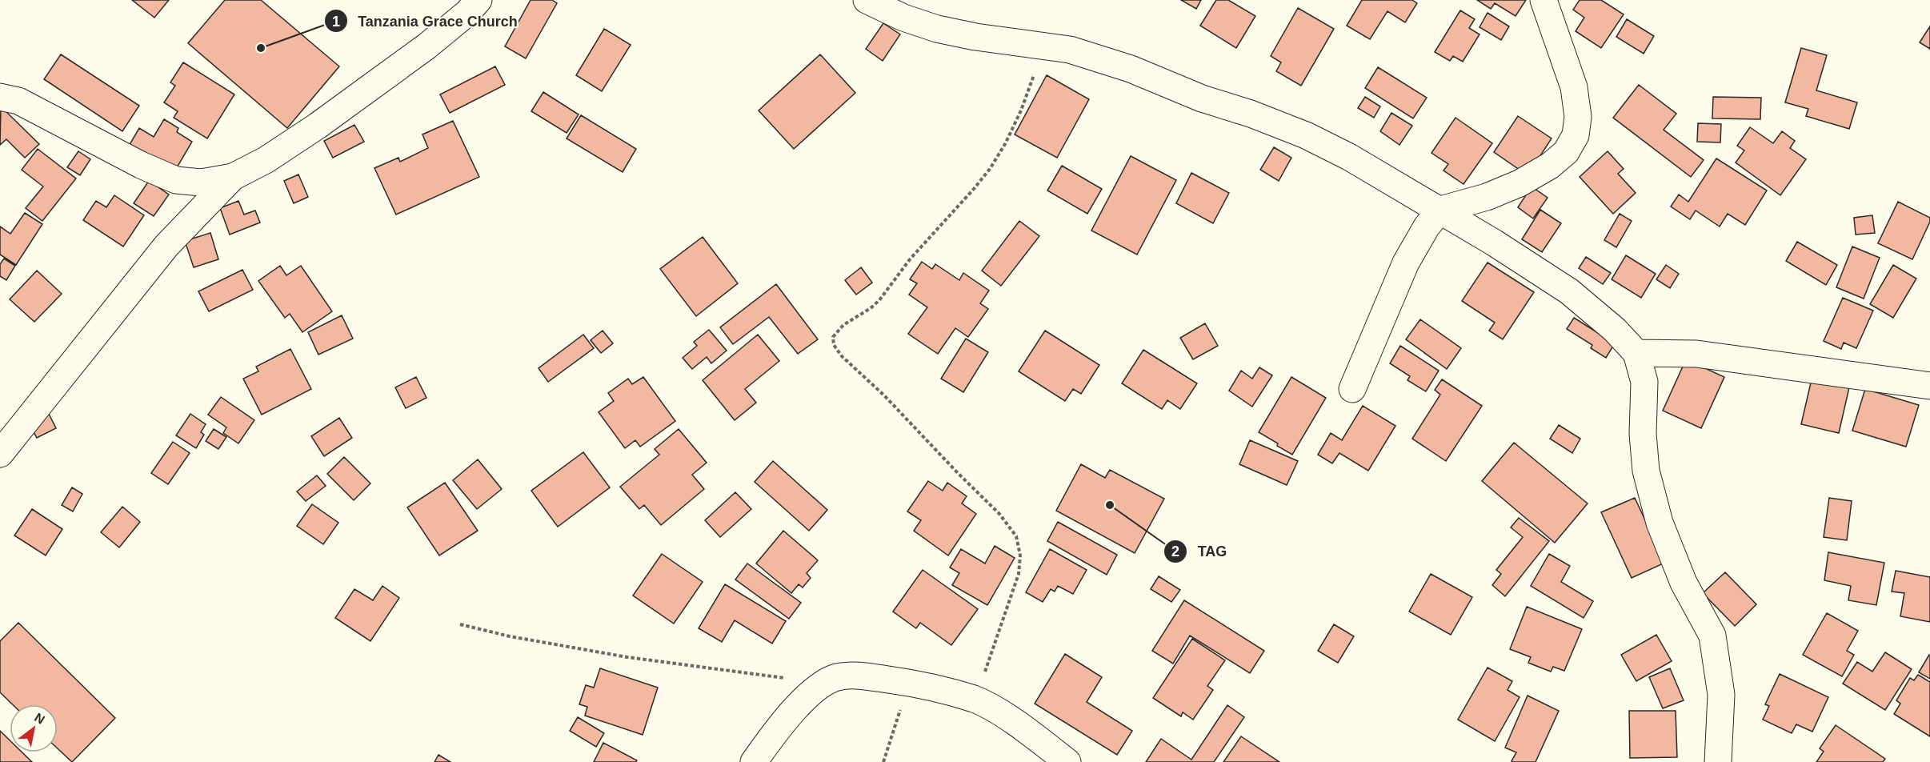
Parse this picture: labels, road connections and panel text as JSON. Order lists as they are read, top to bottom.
{
  "places": ["Tanzania Grace Church", "TAG"],
  "north": "top right"
}
